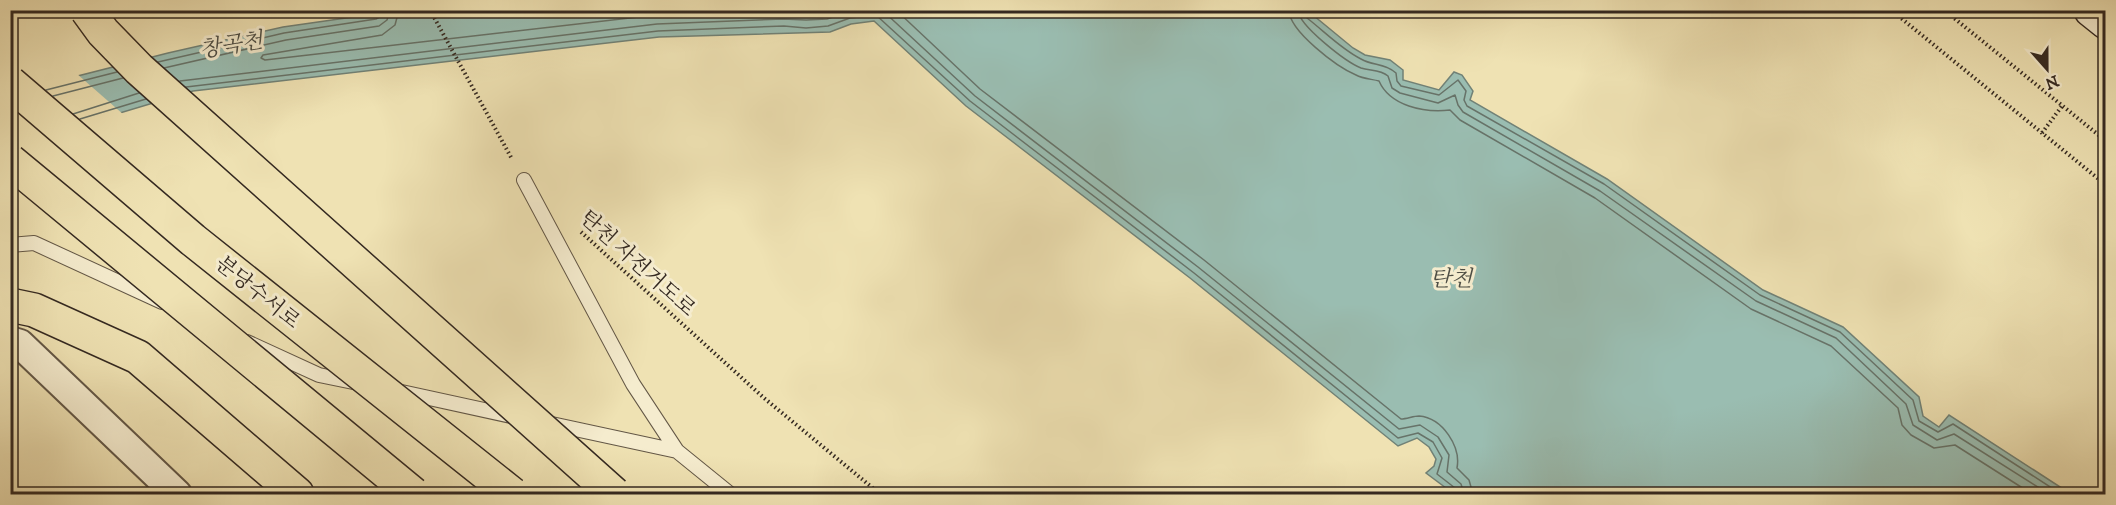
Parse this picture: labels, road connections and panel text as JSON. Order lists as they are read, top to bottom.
{
  "streets": {
    "highway": ["분당수서로"],
    "path": ["탄천 자전거도로"]
  },
  "water": ["창곡천", "탄천"],
  "north": "bottom"
}
